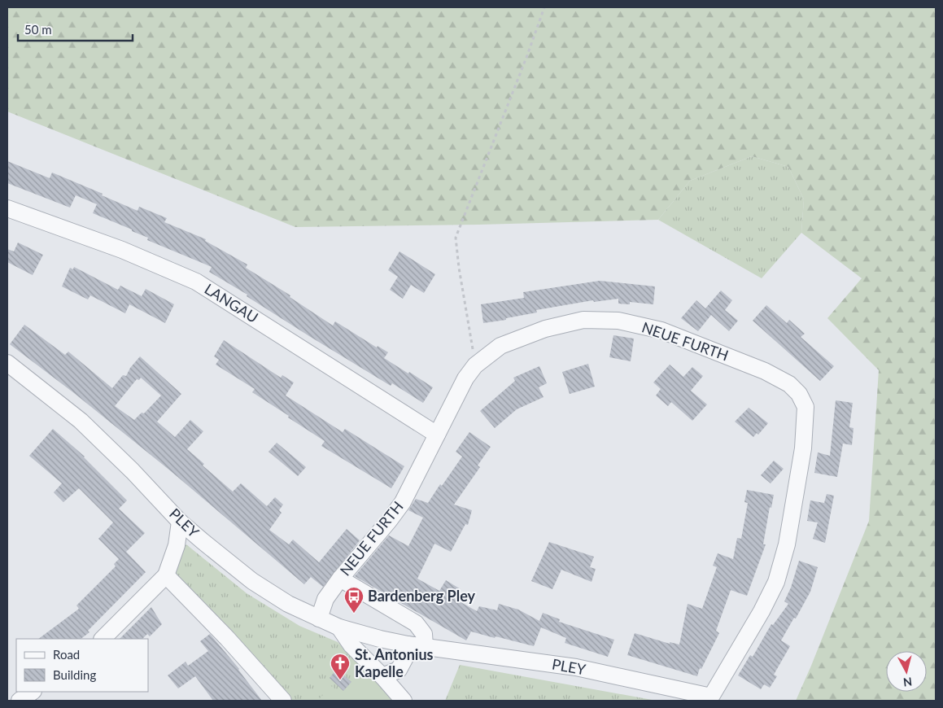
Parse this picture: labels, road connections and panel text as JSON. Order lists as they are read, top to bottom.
{
  "streets": {
    "street": ["LANGAU", "NEUE FURTH", "PLEY"]
  },
  "crossings": [
    ["LANGAU", "NEUE FURTH"],
    ["NEUE FURTH", "PLEY"]
  ],
  "places": {
    "bus stop": ["Bardenberg Pley"],
    "church": ["St. Antonius Kapelle"]
  },
  "legend": ["Road", "Building"],
  "scale_bar": "50 m",
  "north": "bottom"
}
